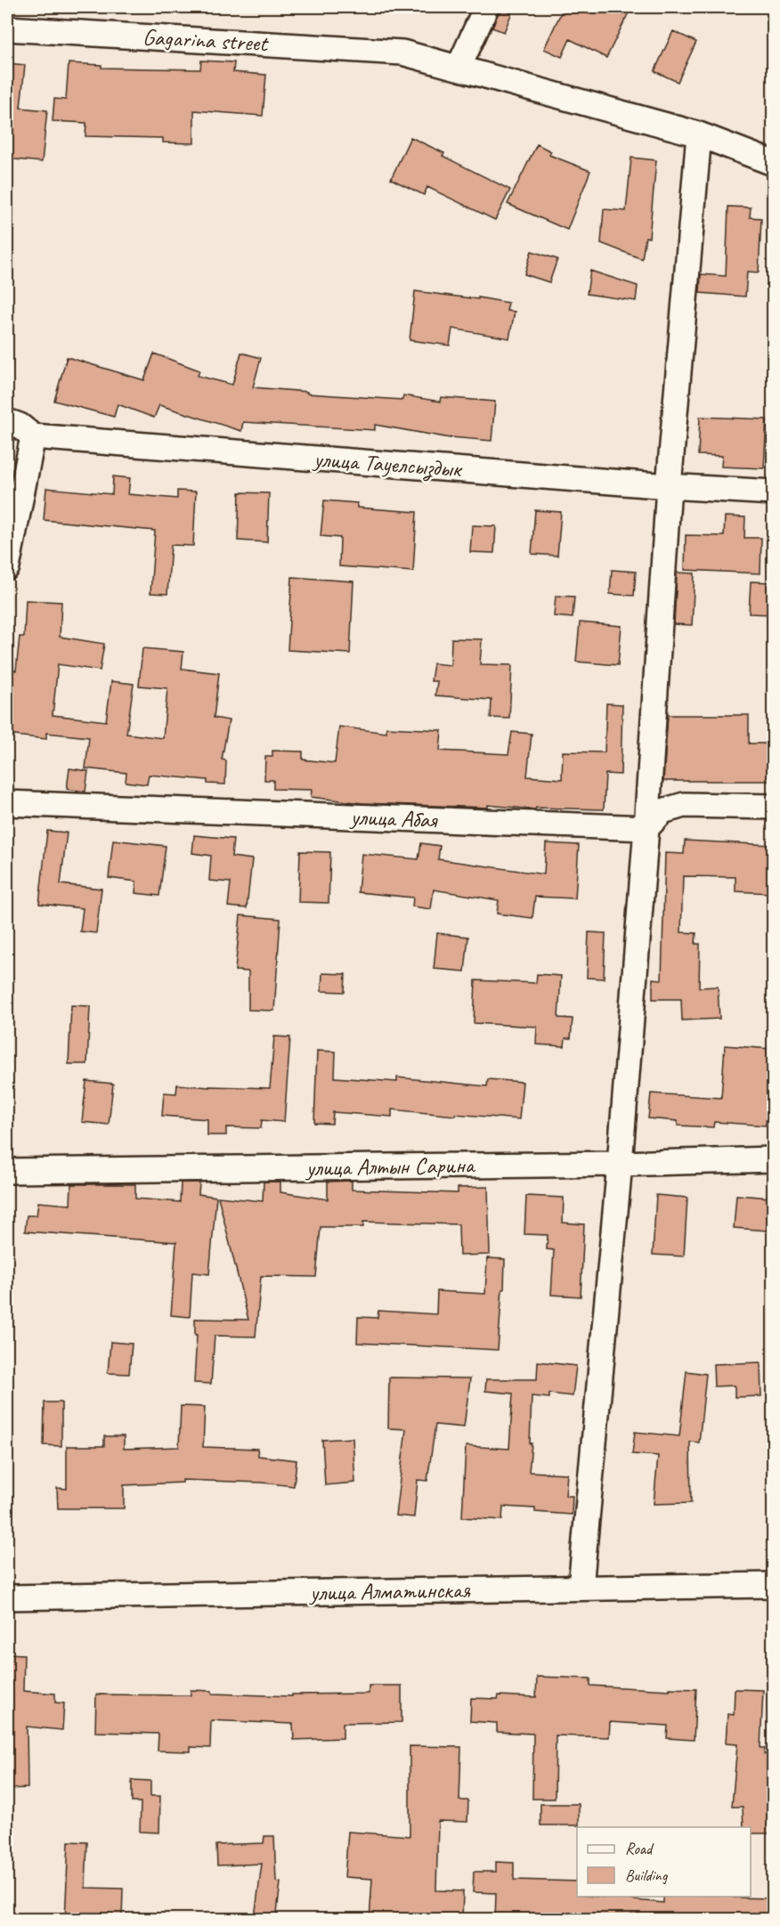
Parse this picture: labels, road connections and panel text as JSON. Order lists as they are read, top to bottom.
{
  "streets": {
    "street": [
      "Gagarina street",
      "улица Тауелсыздык",
      "улица Абая",
      "улица Алтын Сарина",
      "улица Алматинская"
    ]
  },
  "legend": ["Road", "Building"]
}
